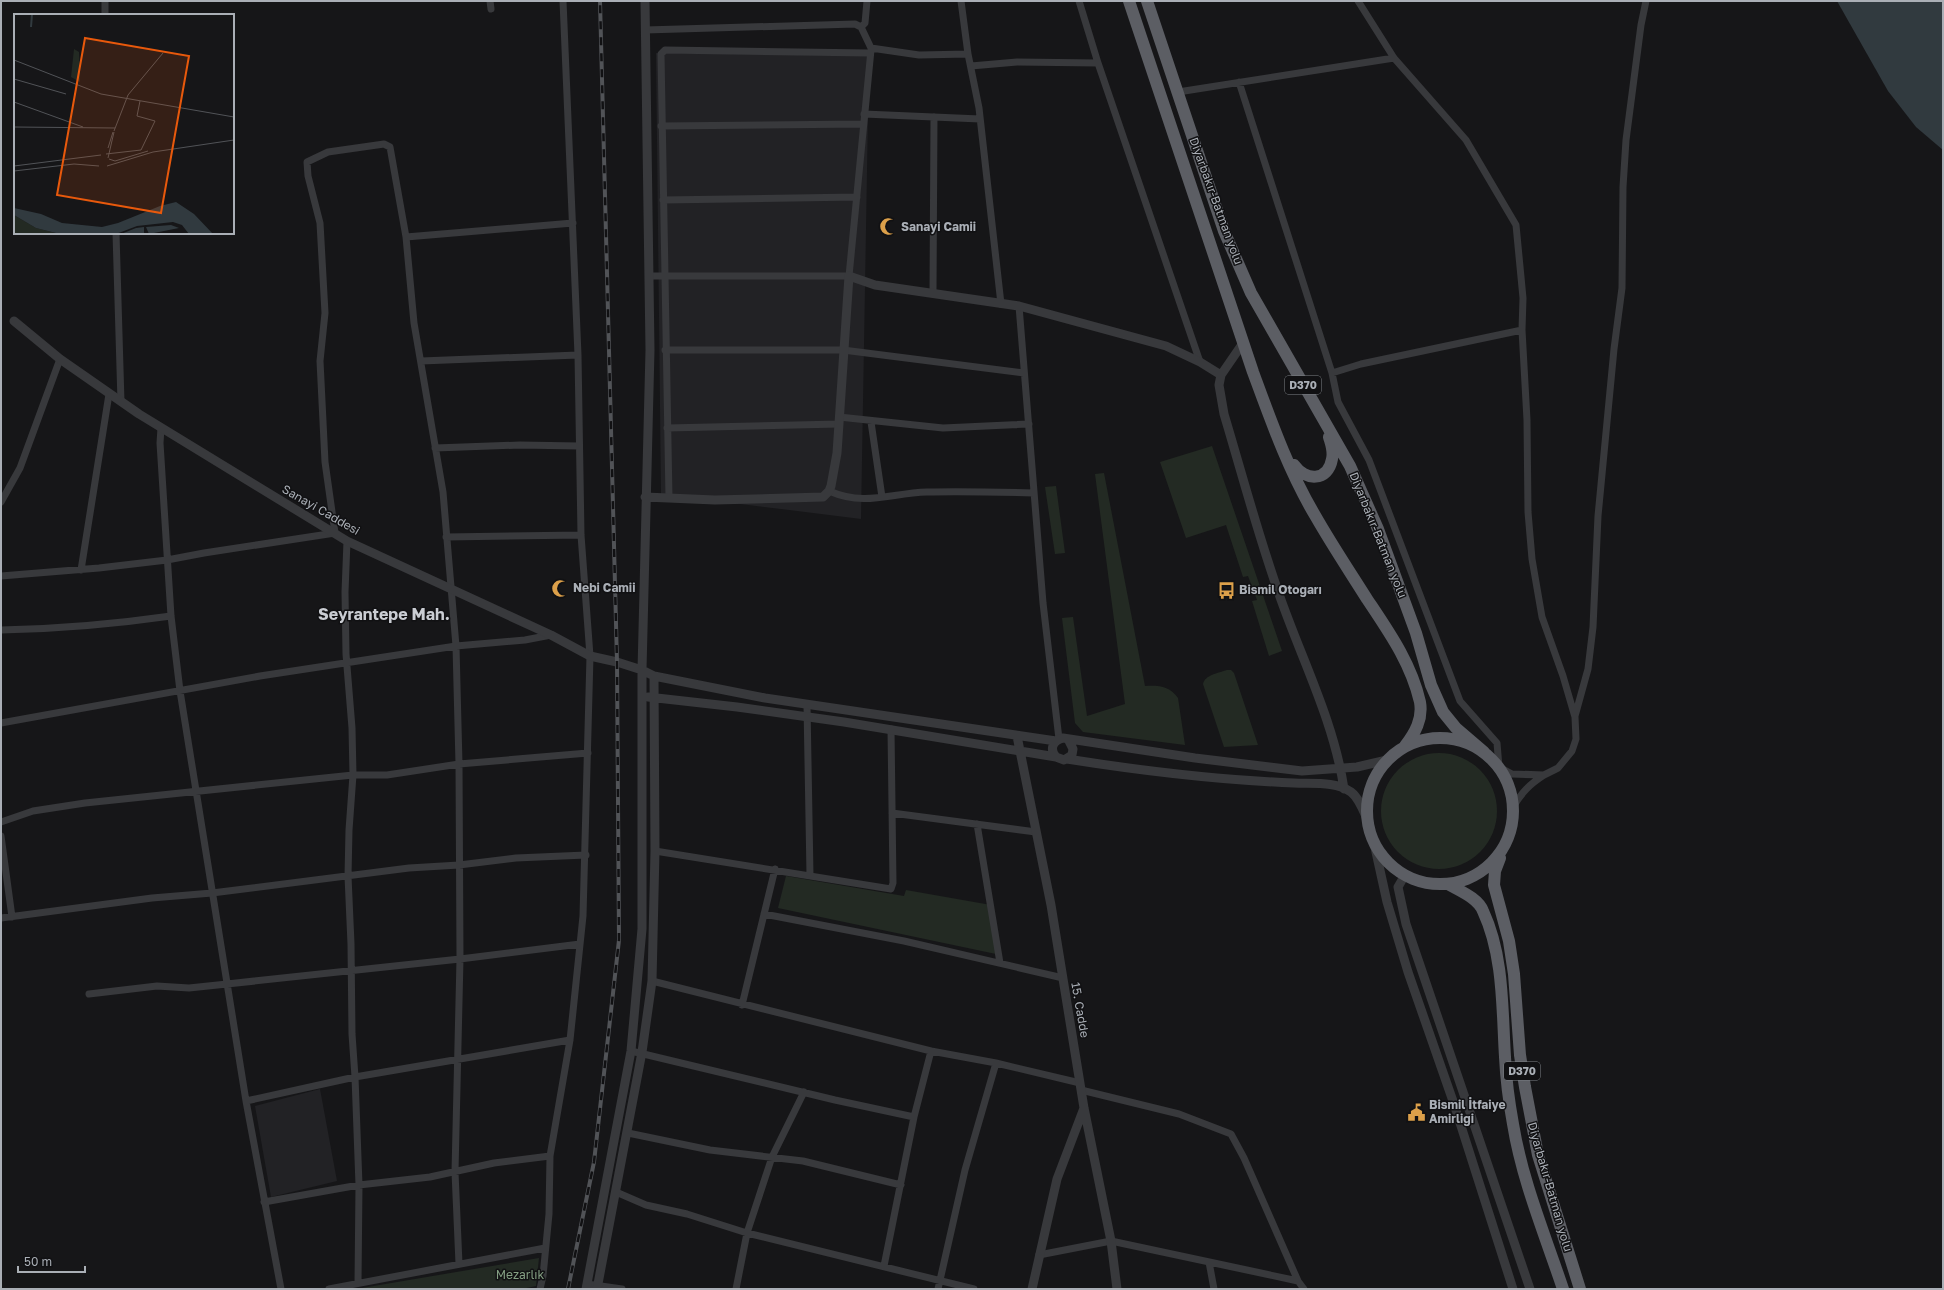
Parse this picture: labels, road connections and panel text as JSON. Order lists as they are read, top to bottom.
{
  "streets": {
    "highway": ["Diyarbakır-Batman yolu", "D370"],
    "street": ["Sanayi Caddesi", "15. Cadde"]
  },
  "crossings": [
    ["Sanayi Caddesi", "15. Cadde"]
  ],
  "districts": ["Seyrantepe Mah."],
  "parks": ["Mezarlık"],
  "places": {
    "mosque": ["Sanayi Camii", "Nebi Camii"],
    "bus stop": ["Bismil Otogarı"],
    "public building": ["Bismil İtfaiye Amirliği"]
  },
  "scale_bar": "50 m"
}
